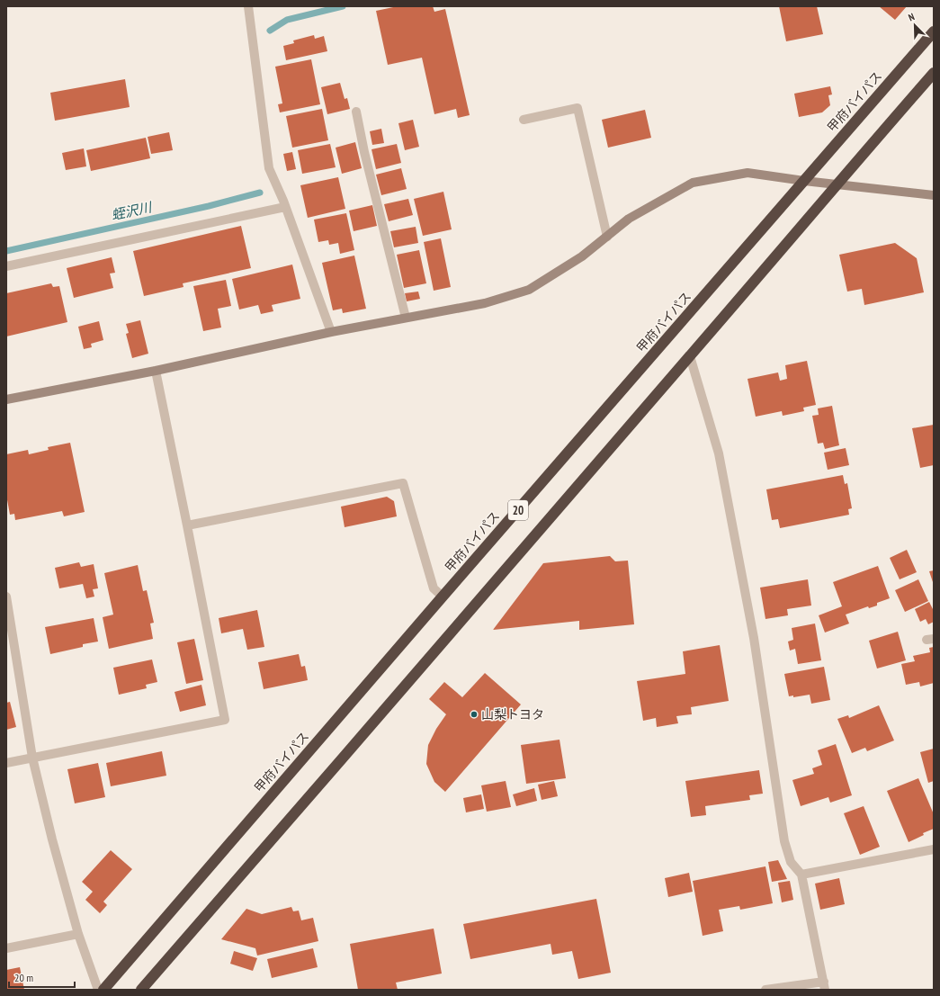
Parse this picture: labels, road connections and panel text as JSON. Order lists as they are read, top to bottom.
{
  "streets": {
    "highway": ["甲府バイパス", "20"]
  },
  "water": ["蛭沢川"],
  "places": ["山梨トヨタ"],
  "scale_bar": "20 m",
  "north": "top left"
}
